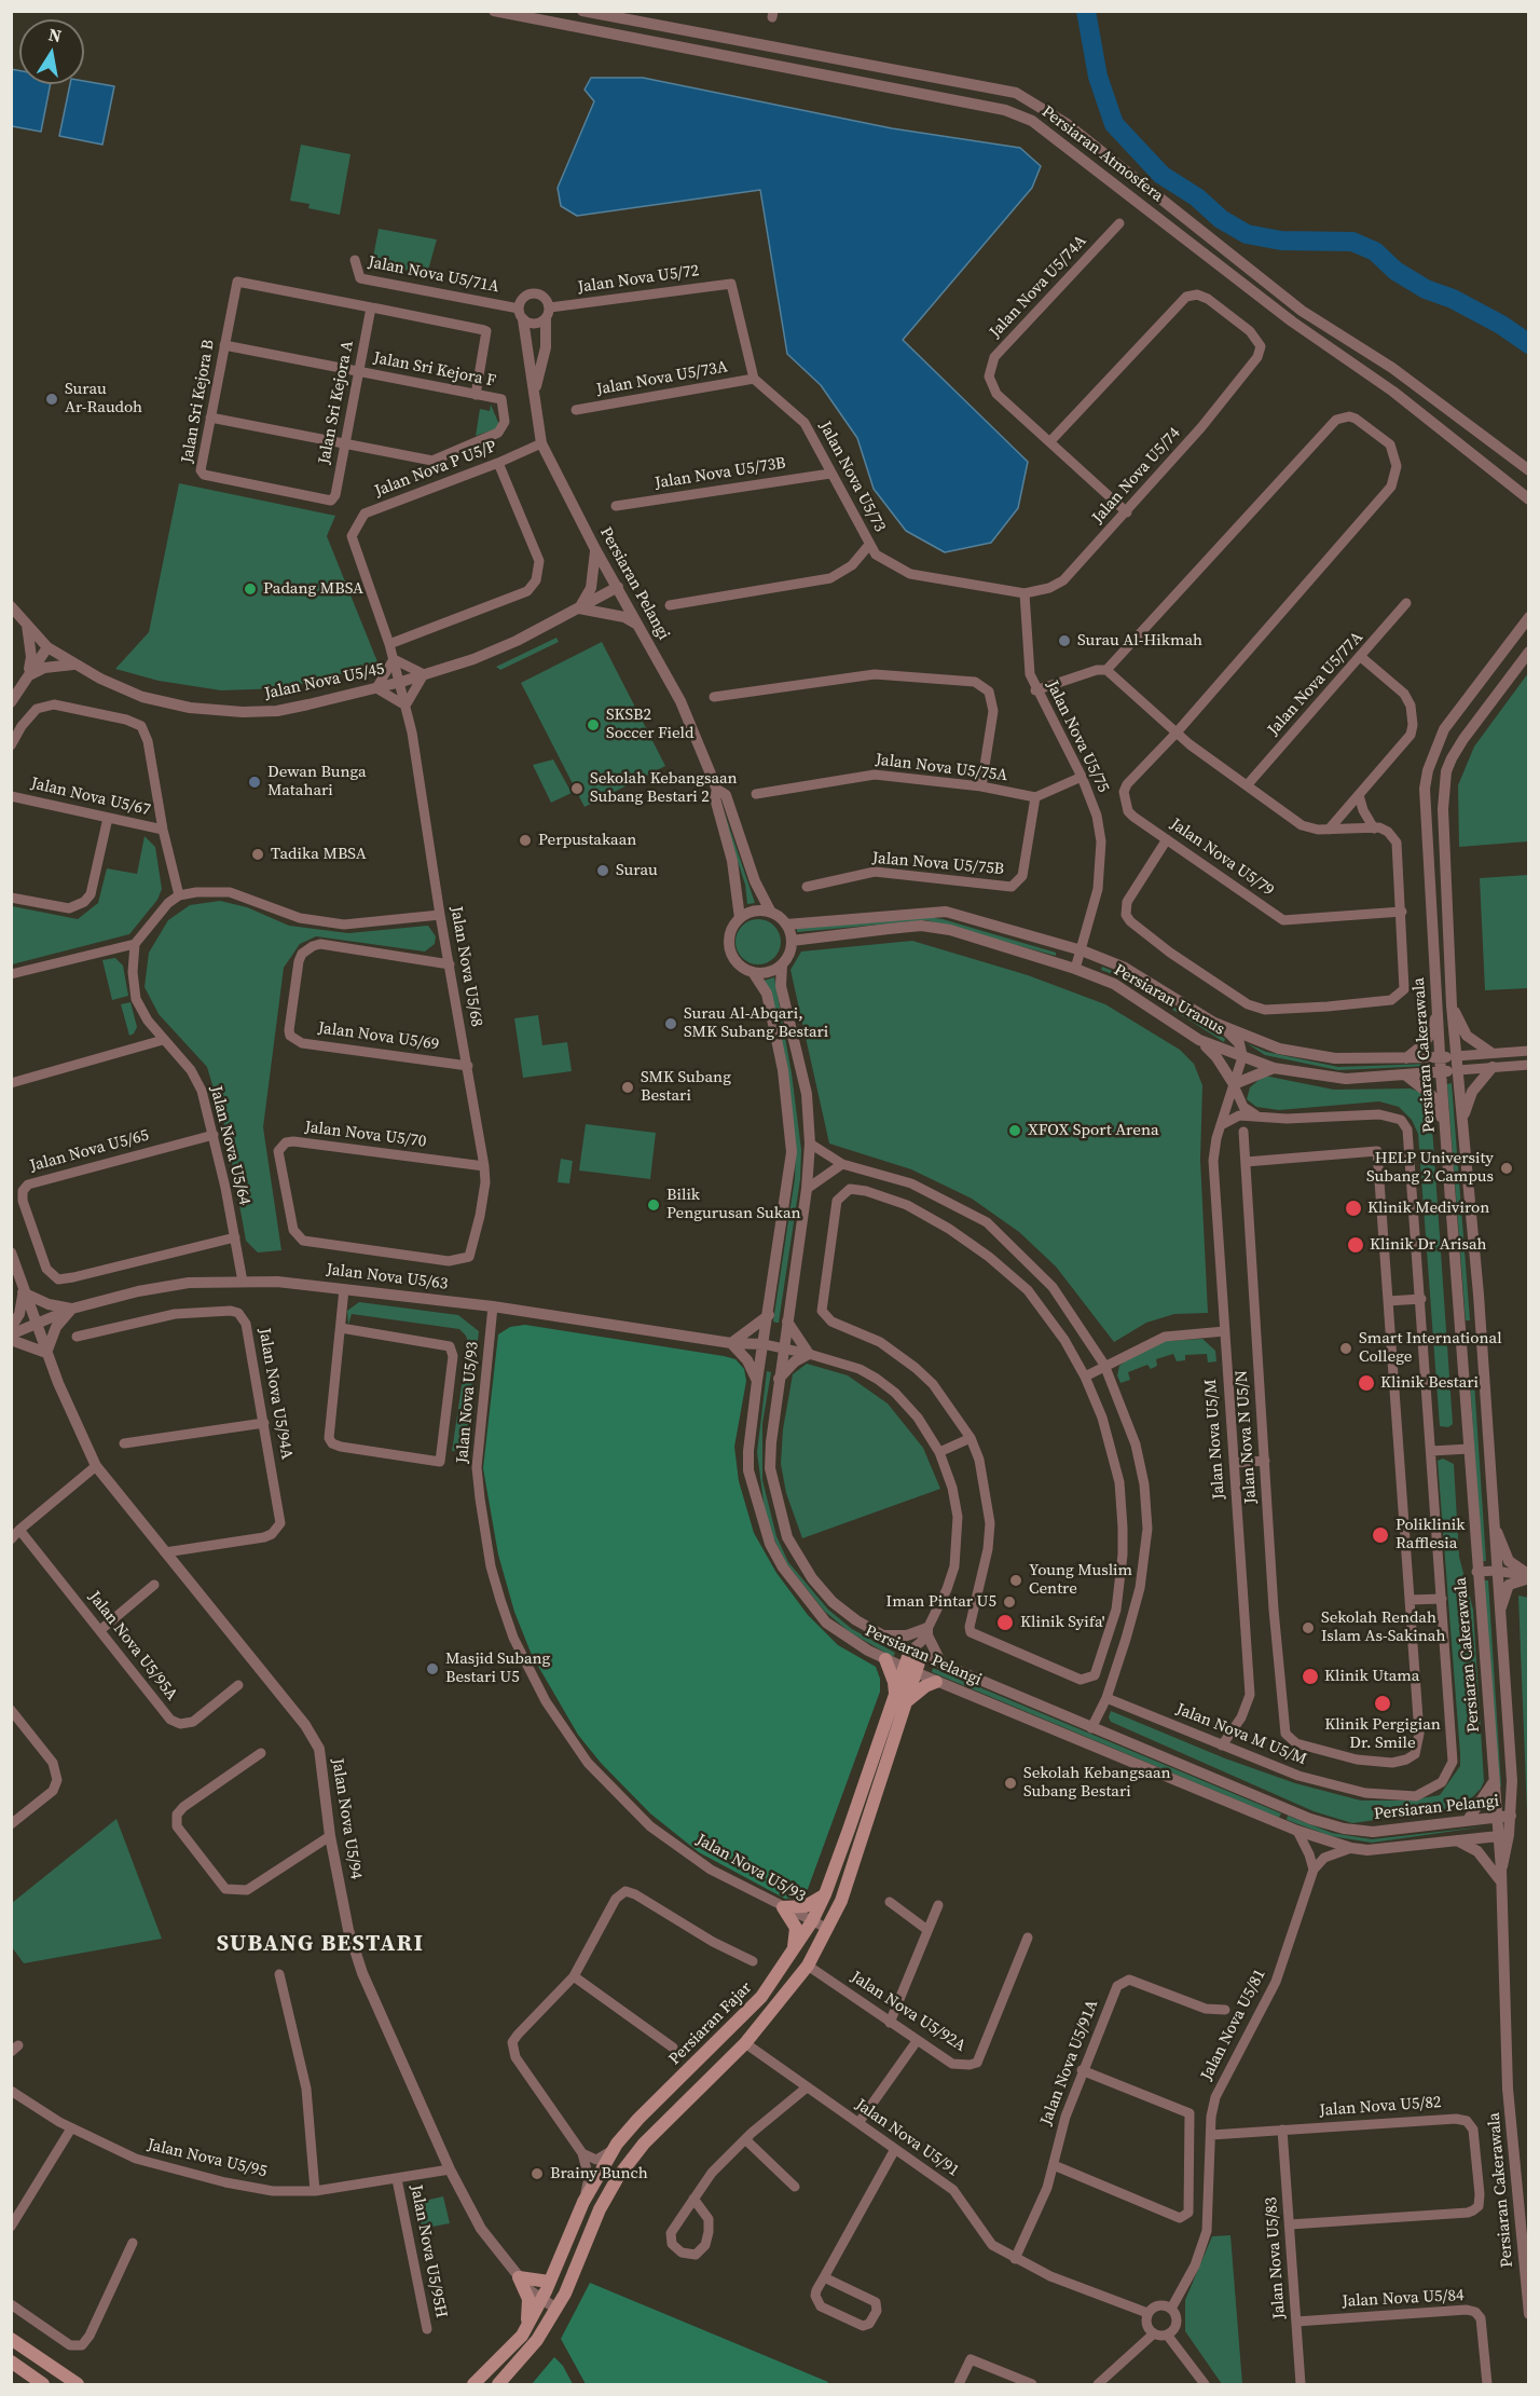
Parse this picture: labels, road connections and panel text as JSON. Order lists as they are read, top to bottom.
{
  "streets": {
    "main road": ["Persiaran Fajar"],
    "street": [
      "Persiaran Atmosfera",
      "Jalan Nova U5/71A",
      "Jalan Nova U5/72",
      "Jalan Nova U5/74A",
      "Jalan Sri Kejora F",
      "Jalan Nova U5/73A",
      "Jalan Sri Kejora B",
      "Jalan Sri Kejora A",
      "Jalan Nova P U5/P",
      "Jalan Nova U5/73B",
      "Jalan Nova U5/74",
      "Jalan Nova U5/73",
      "Persiaran Pelangi",
      "Jalan Nova U5/45",
      "Jalan Nova U5/77A",
      "Jalan Nova U5/75",
      "Jalan Nova U5/75A",
      "Jalan Nova U5/67",
      "Jalan Nova U5/79",
      "Jalan Nova U5/75B",
      "Jalan Nova U5/68",
      "Persiaran Uranus",
      "Jalan Nova U5/69",
      "Persiaran Cakerawala",
      "Jalan Nova U5/70",
      "Jalan Nova U5/64",
      "Jalan Nova U5/65",
      "Jalan Nova U5/63",
      "Jalan Nova U5/94A",
      "Jalan Nova U5/93",
      "Jalan Nova N U5/N",
      "Jalan Nova U5/M",
      "Jalan Nova U5/95A",
      "Jalan Nova M U5/M",
      "Jalan Nova U5/94",
      "Jalan Nova U5/92A",
      "Jalan Nova U5/81",
      "Jalan Nova U5/91A",
      "Jalan Nova U5/82",
      "Jalan Nova U5/91",
      "Jalan Nova U5/95",
      "Jalan Nova U5/95H",
      "Jalan Nova U5/83",
      "Jalan Nova U5/84"
    ]
  },
  "crossings": [
    ["Jalan Nova U5/71A", "Jalan Nova U5/72"],
    ["Jalan Nova U5/72", "Jalan Nova U5/73A"],
    ["Jalan Nova U5/72", "Jalan Nova U5/73"],
    ["Jalan Nova U5/74A", "Jalan Nova U5/74"],
    ["Jalan Sri Kejora F", "Jalan Sri Kejora B"],
    ["Jalan Sri Kejora F", "Jalan Sri Kejora A"],
    ["Jalan Nova U5/73A", "Jalan Nova U5/73"],
    ["Jalan Sri Kejora B", "Jalan Sri Kejora A"],
    ["Jalan Nova P U5/P", "Persiaran Pelangi"],
    ["Jalan Nova P U5/P", "Jalan Nova U5/45"],
    ["Jalan Nova P U5/P", "Jalan Nova U5/68"],
    ["Jalan Nova U5/73B", "Jalan Nova U5/73"],
    ["Jalan Nova U5/74", "Jalan Nova U5/73"],
    ["Jalan Nova U5/74", "Jalan Nova U5/75"],
    ["Jalan Nova U5/73", "Jalan Nova U5/75"],
    ["Persiaran Pelangi", "Jalan Nova U5/45"],
    ["Persiaran Pelangi", "Persiaran Uranus"],
    ["Persiaran Pelangi", "Persiaran Cakerawala"],
    ["Persiaran Pelangi", "Jalan Nova U5/63"],
    ["Jalan Nova U5/45", "Jalan Nova U5/68"],
    ["Jalan Nova U5/75", "Persiaran Uranus"],
    ["Jalan Nova U5/75A", "Jalan Nova U5/75B"],
    ["Jalan Nova U5/68", "Jalan Nova U5/69"],
    ["Jalan Nova U5/68", "Jalan Nova U5/70"],
    ["Persiaran Uranus", "Persiaran Cakerawala"],
    ["Persiaran Uranus", "Jalan Nova U5/M"],
    ["Jalan Nova U5/64", "Jalan Nova U5/65"],
    ["Jalan Nova U5/64", "Jalan Nova U5/63"],
    ["Jalan Nova U5/63", "Jalan Nova U5/93"],
    ["Jalan Nova U5/63", "Jalan Nova U5/94"],
    ["Jalan Nova U5/94A", "Jalan Nova U5/94"],
    ["Jalan Nova U5/93", "Persiaran Fajar"],
    ["Jalan Nova U5/M", "Jalan Nova M U5/M"],
    ["Jalan Nova U5/94", "Persiaran Fajar"],
    ["Jalan Nova U5/94", "Jalan Nova U5/95"],
    ["Jalan Nova U5/81", "Jalan Nova U5/82"],
    ["Jalan Nova U5/81", "Jalan Nova U5/91"],
    ["Jalan Nova U5/91A", "Jalan Nova U5/91"],
    ["Jalan Nova U5/82", "Jalan Nova U5/83"],
    ["Jalan Nova U5/95", "Jalan Nova U5/95H"],
    ["Jalan Nova U5/83", "Jalan Nova U5/84"]
  ],
  "districts": ["SUBANG BESTARI"],
  "places": [
    "Surau Ar-Raudoh",
    "Padang MBSA",
    "Surau Al-Hikmah",
    "SKSB2 Soccer Field",
    "Dewan Bunga Matahari",
    "Sekolah Kebangsaan Subang Bestari 2",
    "Perpustakaan",
    "Tadika MBSA",
    "Surau",
    "Surau Al-Abqari, SMK Subang Bestari",
    "SMK Subang Bestari",
    "XFOX Sport Arena",
    "HELP University Subang 2 Campus",
    "Bilik Pengurusan Sukan",
    "Klinik Mediviron",
    "Klinik Dr Arisah",
    "Smart International College",
    "Klinik Bestari",
    "Poliklinik Rafflesia",
    "Young Muslim Centre",
    "Iman Pintar U5",
    "Klinik Syifa'",
    "Sekolah Rendah Islam As-Sakinah",
    "Masjid Subang Bestari U5",
    "Klinik Utama",
    "Klinik Pergigian Dr. Smile",
    "Sekolah Kebangsaan Subang Bestari",
    "Brainy Bunch"
  ],
  "north": "top"
}
